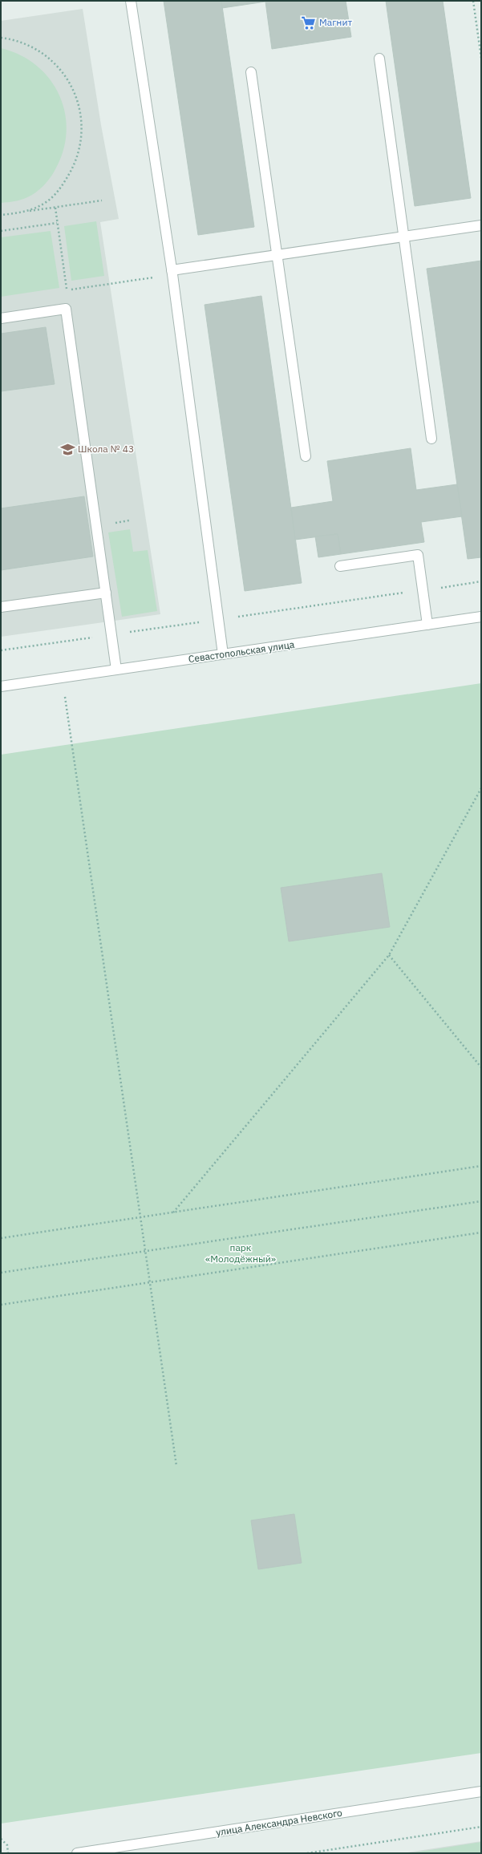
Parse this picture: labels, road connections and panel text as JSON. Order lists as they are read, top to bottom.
{
  "streets": {
    "street": ["Севастопольская улица", "улица Александра Невского"]
  },
  "parks": ["парк «Молодёжный»"],
  "places": {
    "supermarket": ["Магнит"],
    "school or university": ["Школа № 43"]
  }
}
